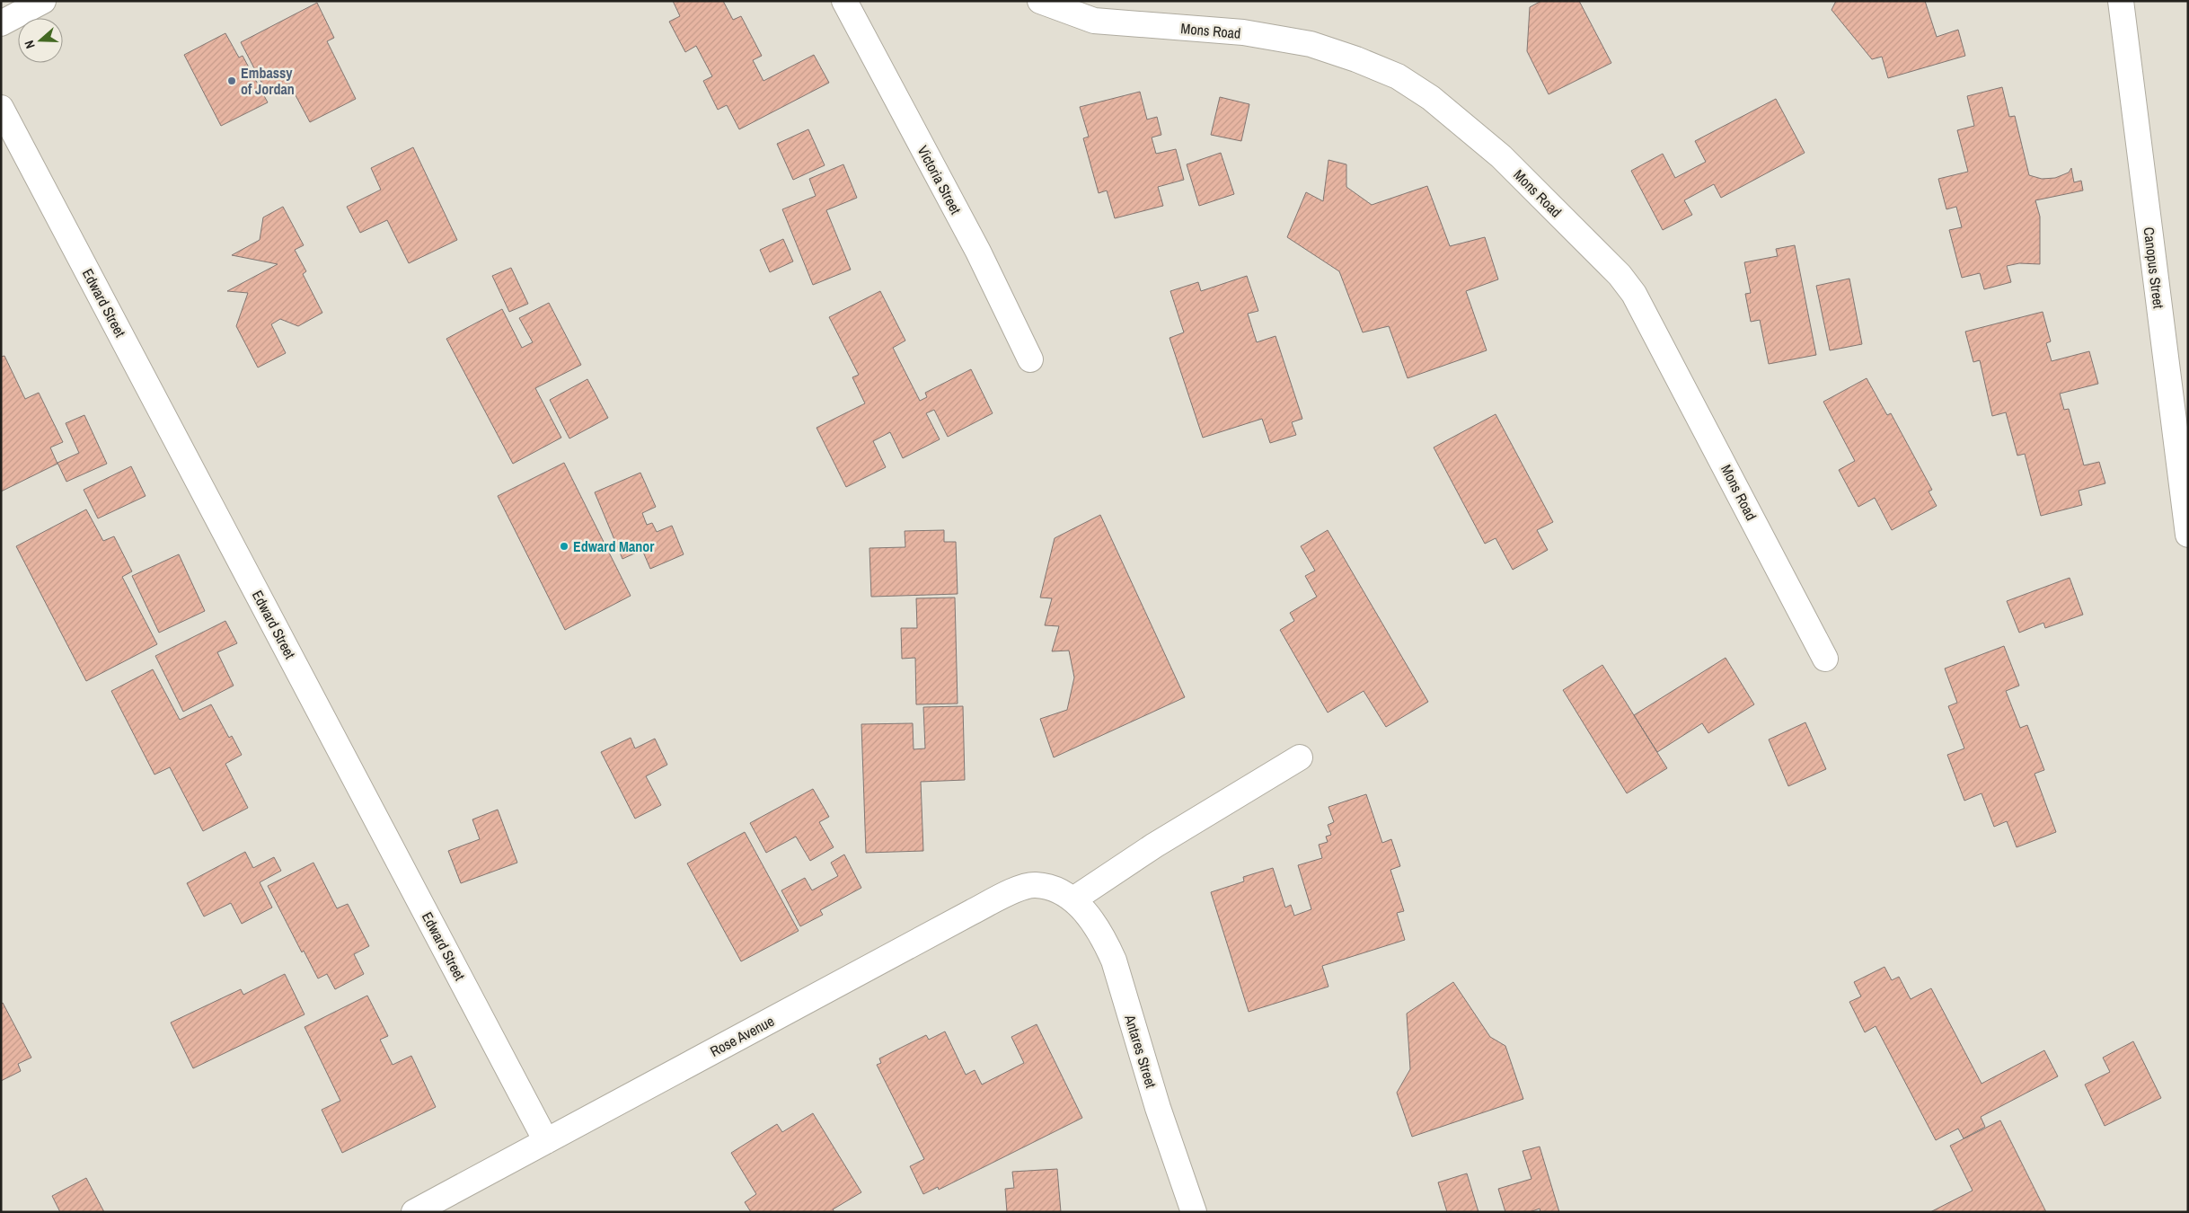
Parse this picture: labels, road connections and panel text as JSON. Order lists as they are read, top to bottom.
{
  "streets": {
    "street": [
      "Mons Road",
      "Victoria Street",
      "Canopus Street",
      "Edward Street",
      "Rose Avenue",
      "Antares Street"
    ]
  },
  "crossings": [
    ["Edward Street", "Rose Avenue"],
    ["Rose Avenue", "Antares Street"]
  ],
  "places": ["Embassy of Jordan", "Edward Manor"],
  "north": "left"
}
